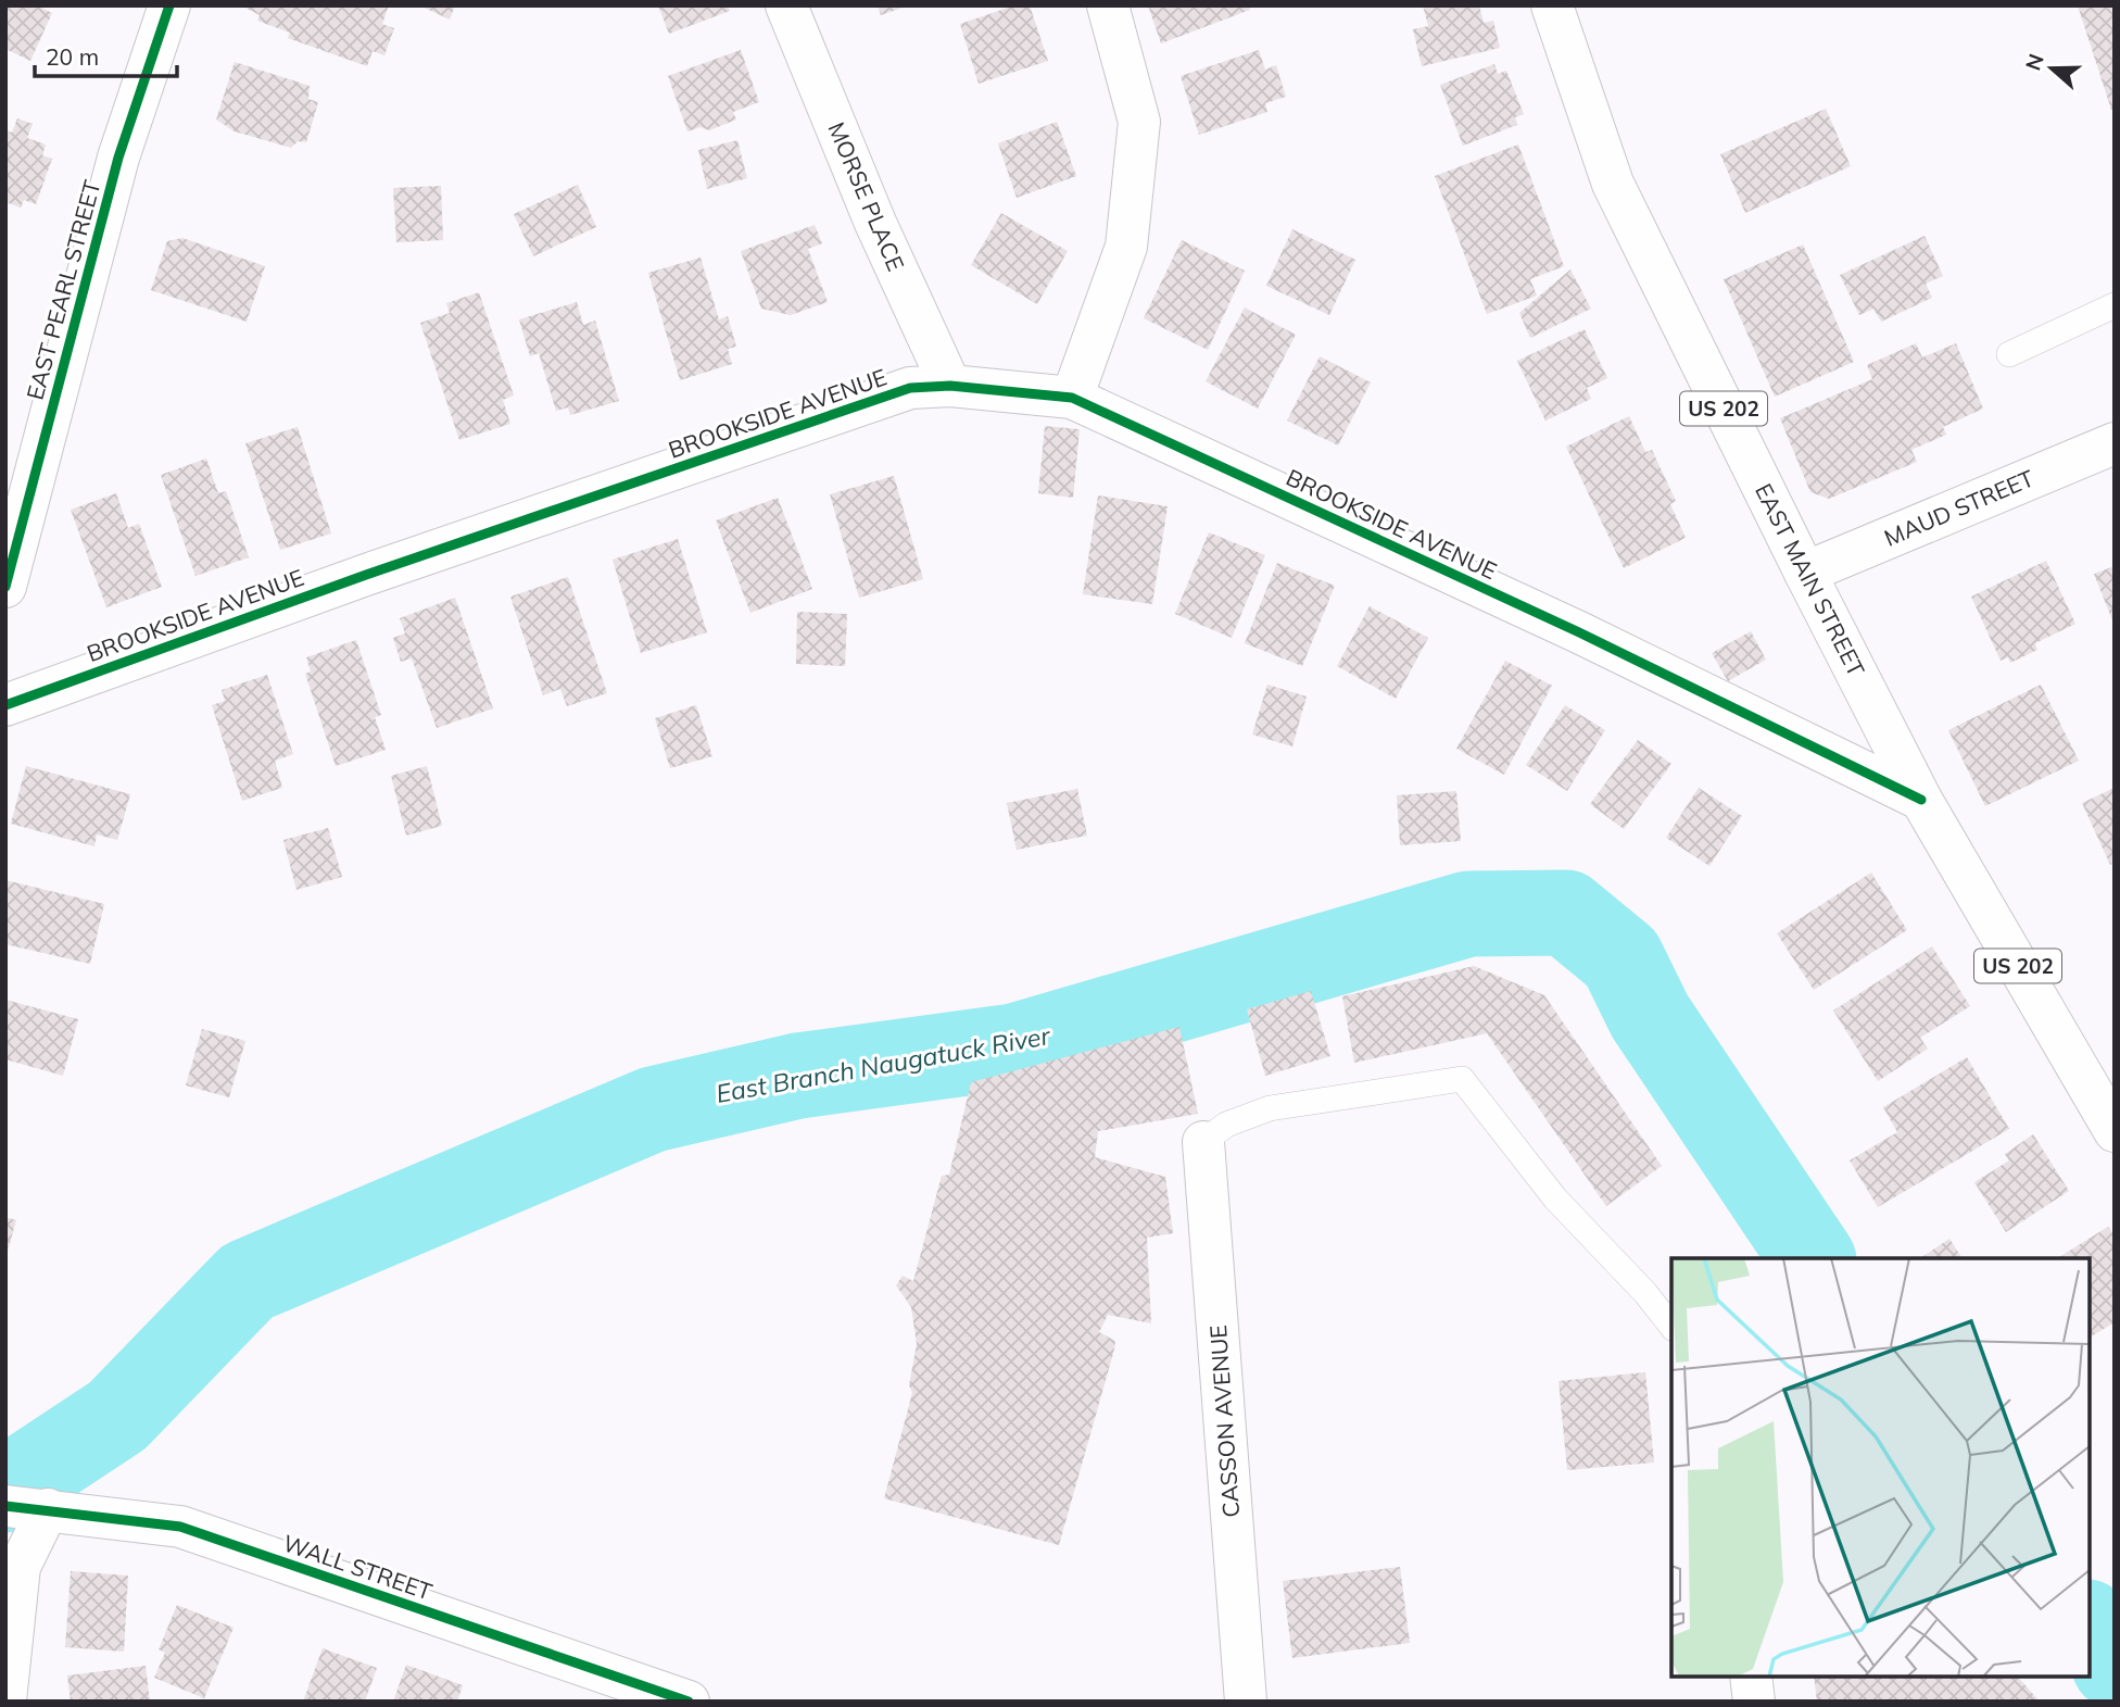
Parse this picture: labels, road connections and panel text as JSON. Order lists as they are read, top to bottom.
{
  "streets": {
    "main road": [
      "MORSE PLACE",
      "EAST PEARL STREET",
      "US 202",
      "BROOKSIDE AVENUE",
      "MAUD STREET",
      "EAST MAIN STREET",
      "CASSON AVENUE",
      "WALL STREET"
    ]
  },
  "crossings": [
    ["MORSE PLACE", "BROOKSIDE AVENUE"],
    ["BROOKSIDE AVENUE", "EAST MAIN STREET"],
    ["MAUD STREET", "EAST MAIN STREET"]
  ],
  "water": ["East Branch Naugatuck River"],
  "scale_bar": "20 m",
  "north": "left"
}
